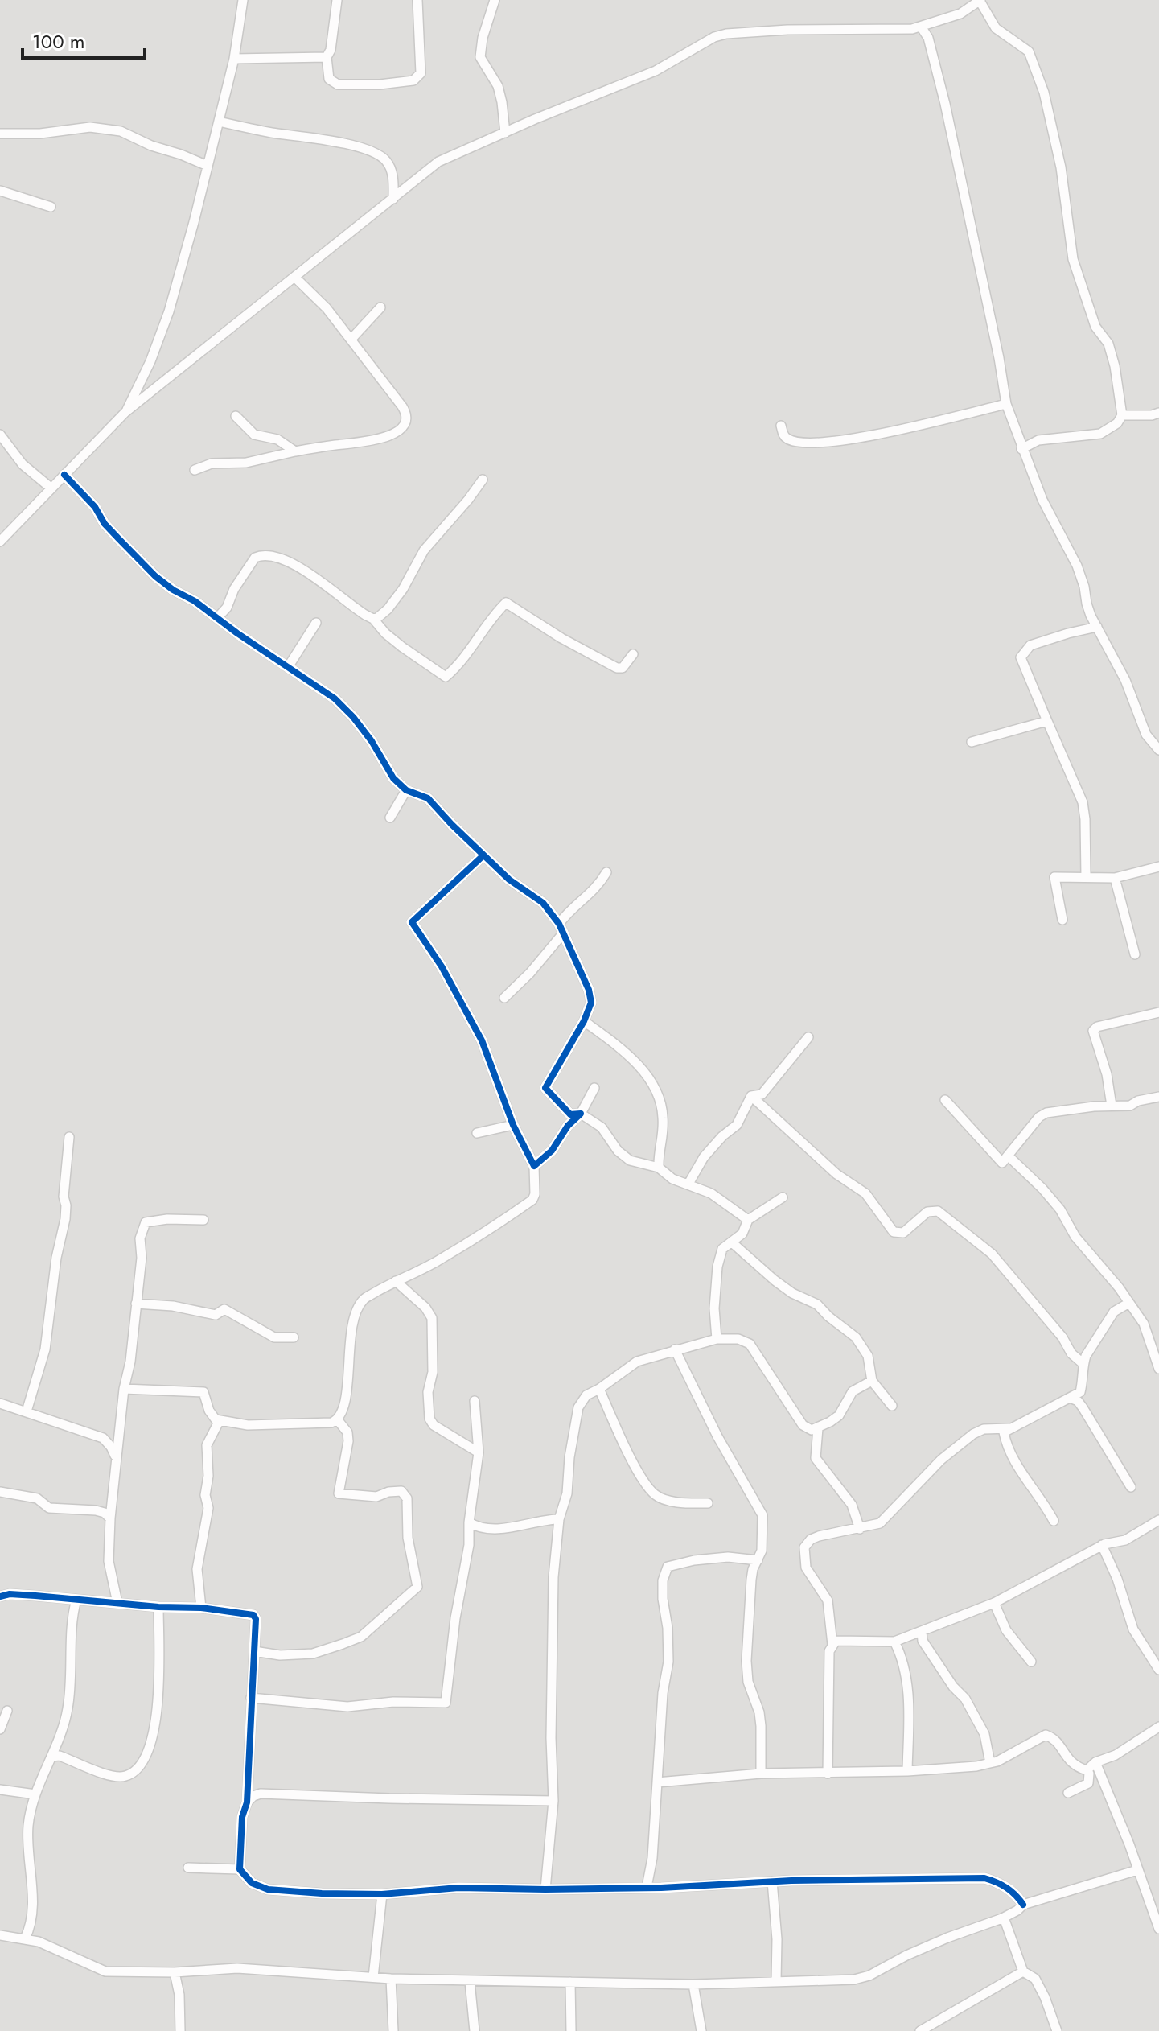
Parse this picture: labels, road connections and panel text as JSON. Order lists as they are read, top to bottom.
{
  "scale_bar": "100 m"
}
